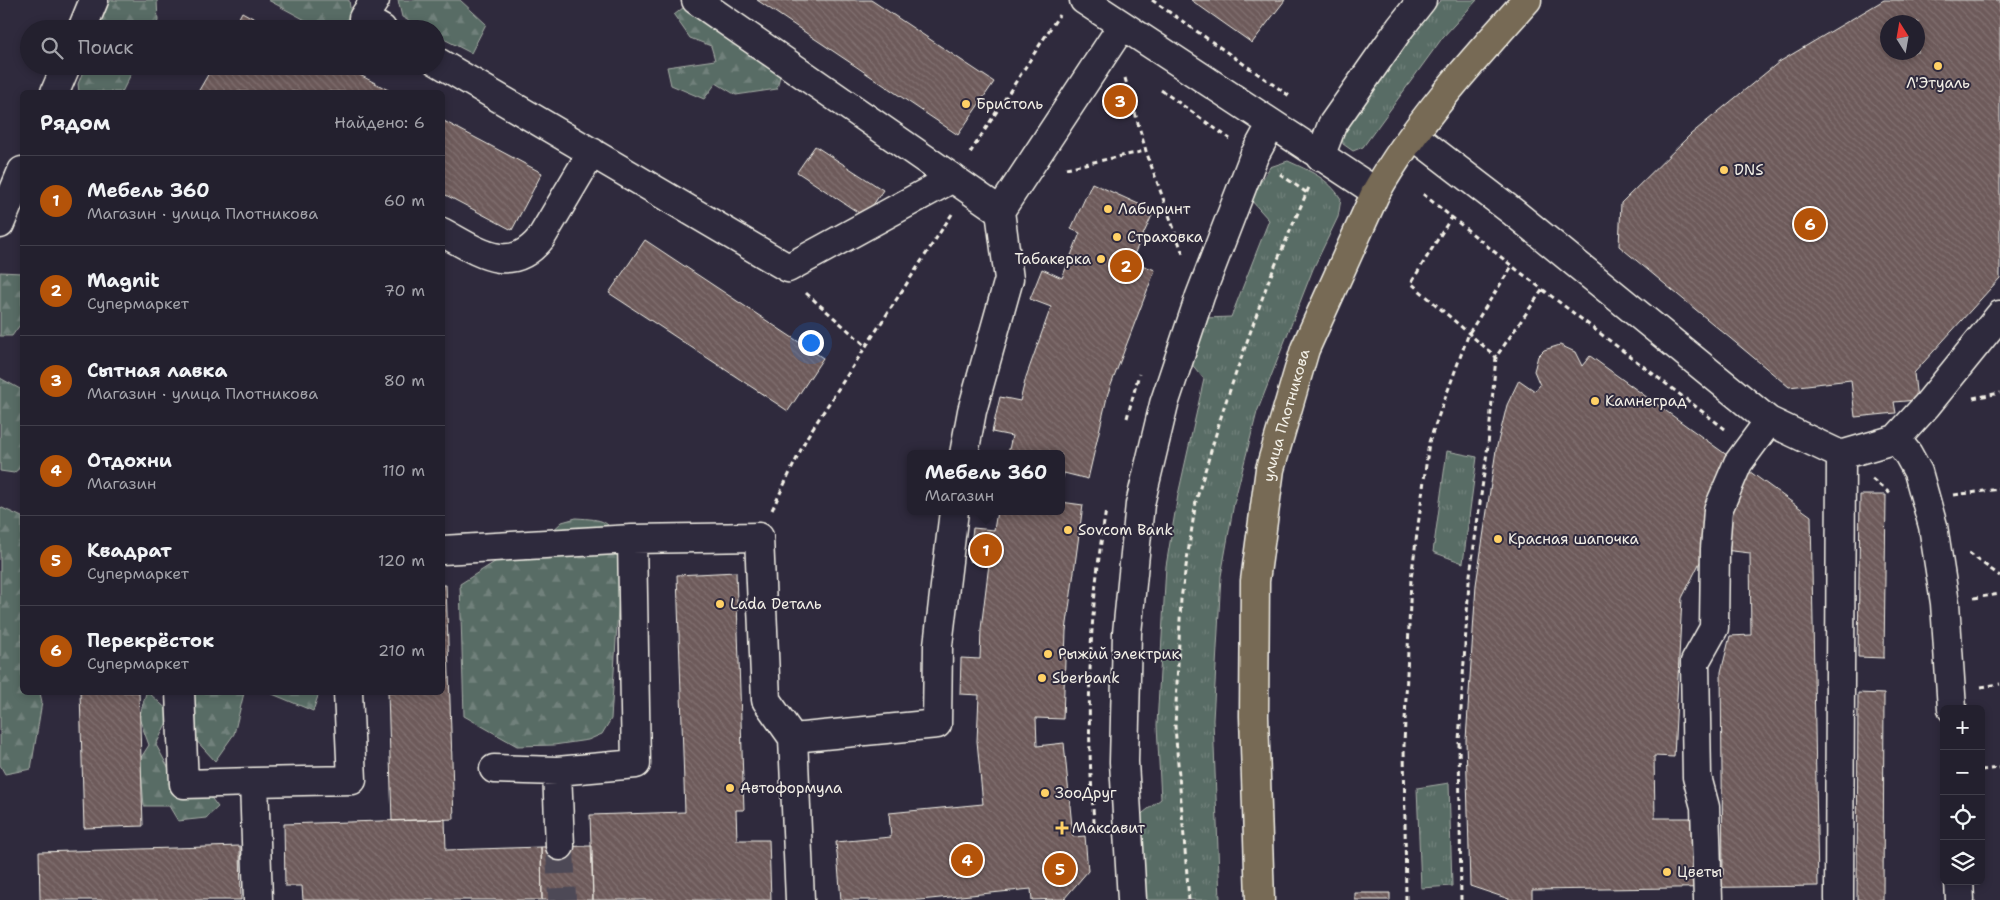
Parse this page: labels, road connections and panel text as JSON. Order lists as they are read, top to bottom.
{
  "streets": {
    "main road": ["улица Плотникова"]
  },
  "places": {
    "other": [
      "Л'Этуаль",
      "Бристоль",
      "DNS",
      "Лабиринт",
      "Страховка",
      "Табакерка",
      "Камнеград",
      "Sovcom Bank",
      "Красная шапочка",
      "Lada Dеталь",
      "Рыжий электрик",
      "Sberbank",
      "Автоформула",
      "ЗооДруг",
      "Цветы"
    ],
    "health": ["Максавит"]
  },
  "north": "top",
  "page": {
    "search": "Поиск",
    "pins": [
      "3",
      "6",
      "2",
      "1",
      "4",
      "5"
    ],
    "heading": ["Рядом", "Найдено: 6"],
    "list": [
      {
        "mark": "1",
        "name": "Мебель 360",
        "note": "Магазин · улица Плотникова",
        "value": "60 m"
      },
      {
        "mark": "2",
        "name": "Magnit",
        "note": "Супермаркет",
        "value": "70 m"
      },
      {
        "mark": "3",
        "name": "Сытная лавка",
        "note": "Магазин · улица Плотникова",
        "value": "80 m"
      },
      {
        "mark": "4",
        "name": "Отдохни",
        "note": "Магазин",
        "value": "110 m"
      },
      {
        "mark": "5",
        "name": "Квадрат",
        "note": "Супермаркет",
        "value": "120 m"
      },
      {
        "mark": "6",
        "name": "Перекрёсток",
        "note": "Супермаркет",
        "value": "210 m"
      }
    ],
    "popup": ["Мебель 360", "Магазин"],
    "map_buttons": ["+", "−"]
  }
}
